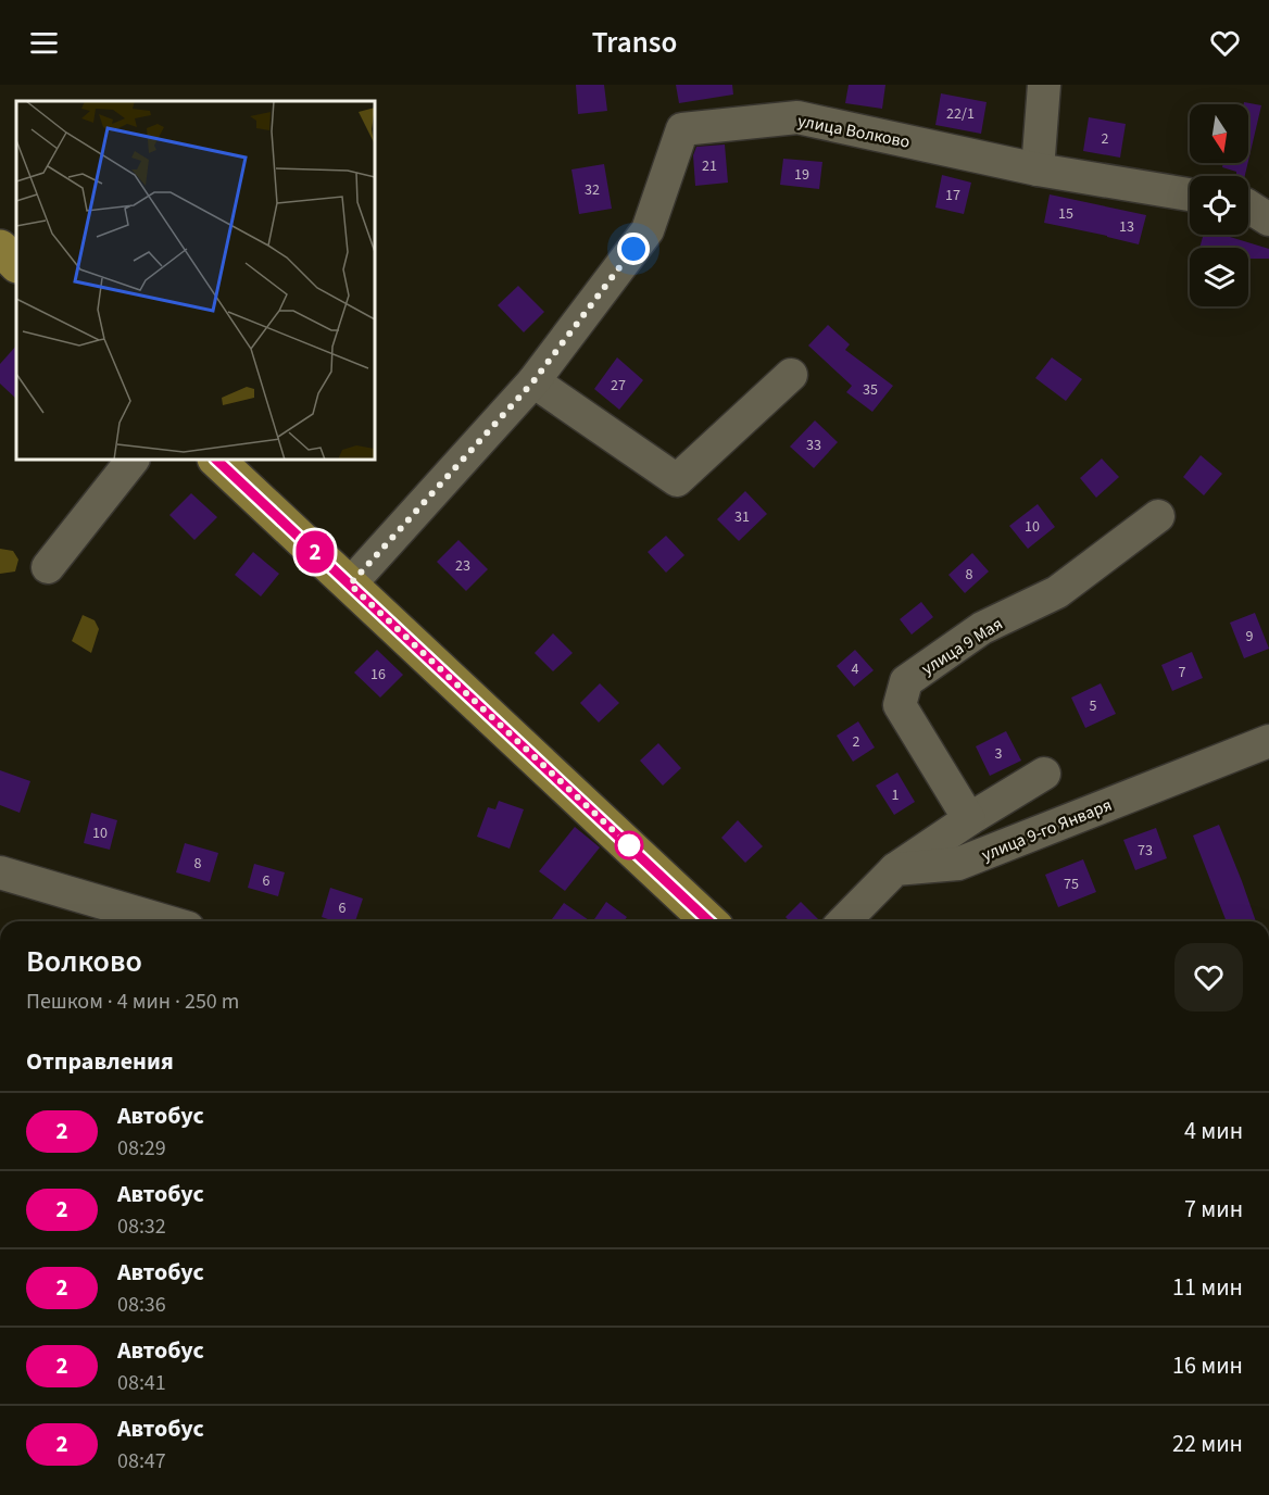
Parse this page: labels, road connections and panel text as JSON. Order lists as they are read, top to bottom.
{
  "streets": {
    "street": ["улица Волково", "улица 9 Мая", "улица 9-го Января"]
  },
  "lines": ["bus line 2"],
  "house_numbers": [
    "22/1",
    "2",
    "21",
    "19",
    "32",
    "17",
    "15",
    "13",
    "27",
    "35",
    "33",
    "31",
    "10",
    "23",
    "8",
    "9",
    "4",
    "7",
    "16",
    "5",
    "2",
    "3",
    "1",
    "10",
    "73",
    "8",
    "6",
    "75",
    "6"
  ],
  "north": "bottom",
  "page": {
    "header": "Transo",
    "on_map": "2",
    "heading": [
      ["Волково", "Пешком · 4 мин · 250 m"],
      "Отправления"
    ],
    "list": [
      {
        "mark": "2",
        "name": "Автобус",
        "note": "08:29",
        "value": "4 мин"
      },
      {
        "mark": "2",
        "name": "Автобус",
        "note": "08:32",
        "value": "7 мин"
      },
      {
        "mark": "2",
        "name": "Автобус",
        "note": "08:36",
        "value": "11 мин"
      },
      {
        "mark": "2",
        "name": "Автобус",
        "note": "08:41",
        "value": "16 мин"
      },
      {
        "mark": "2",
        "name": "Автобус",
        "note": "08:47",
        "value": "22 мин"
      }
    ]
  }
}
